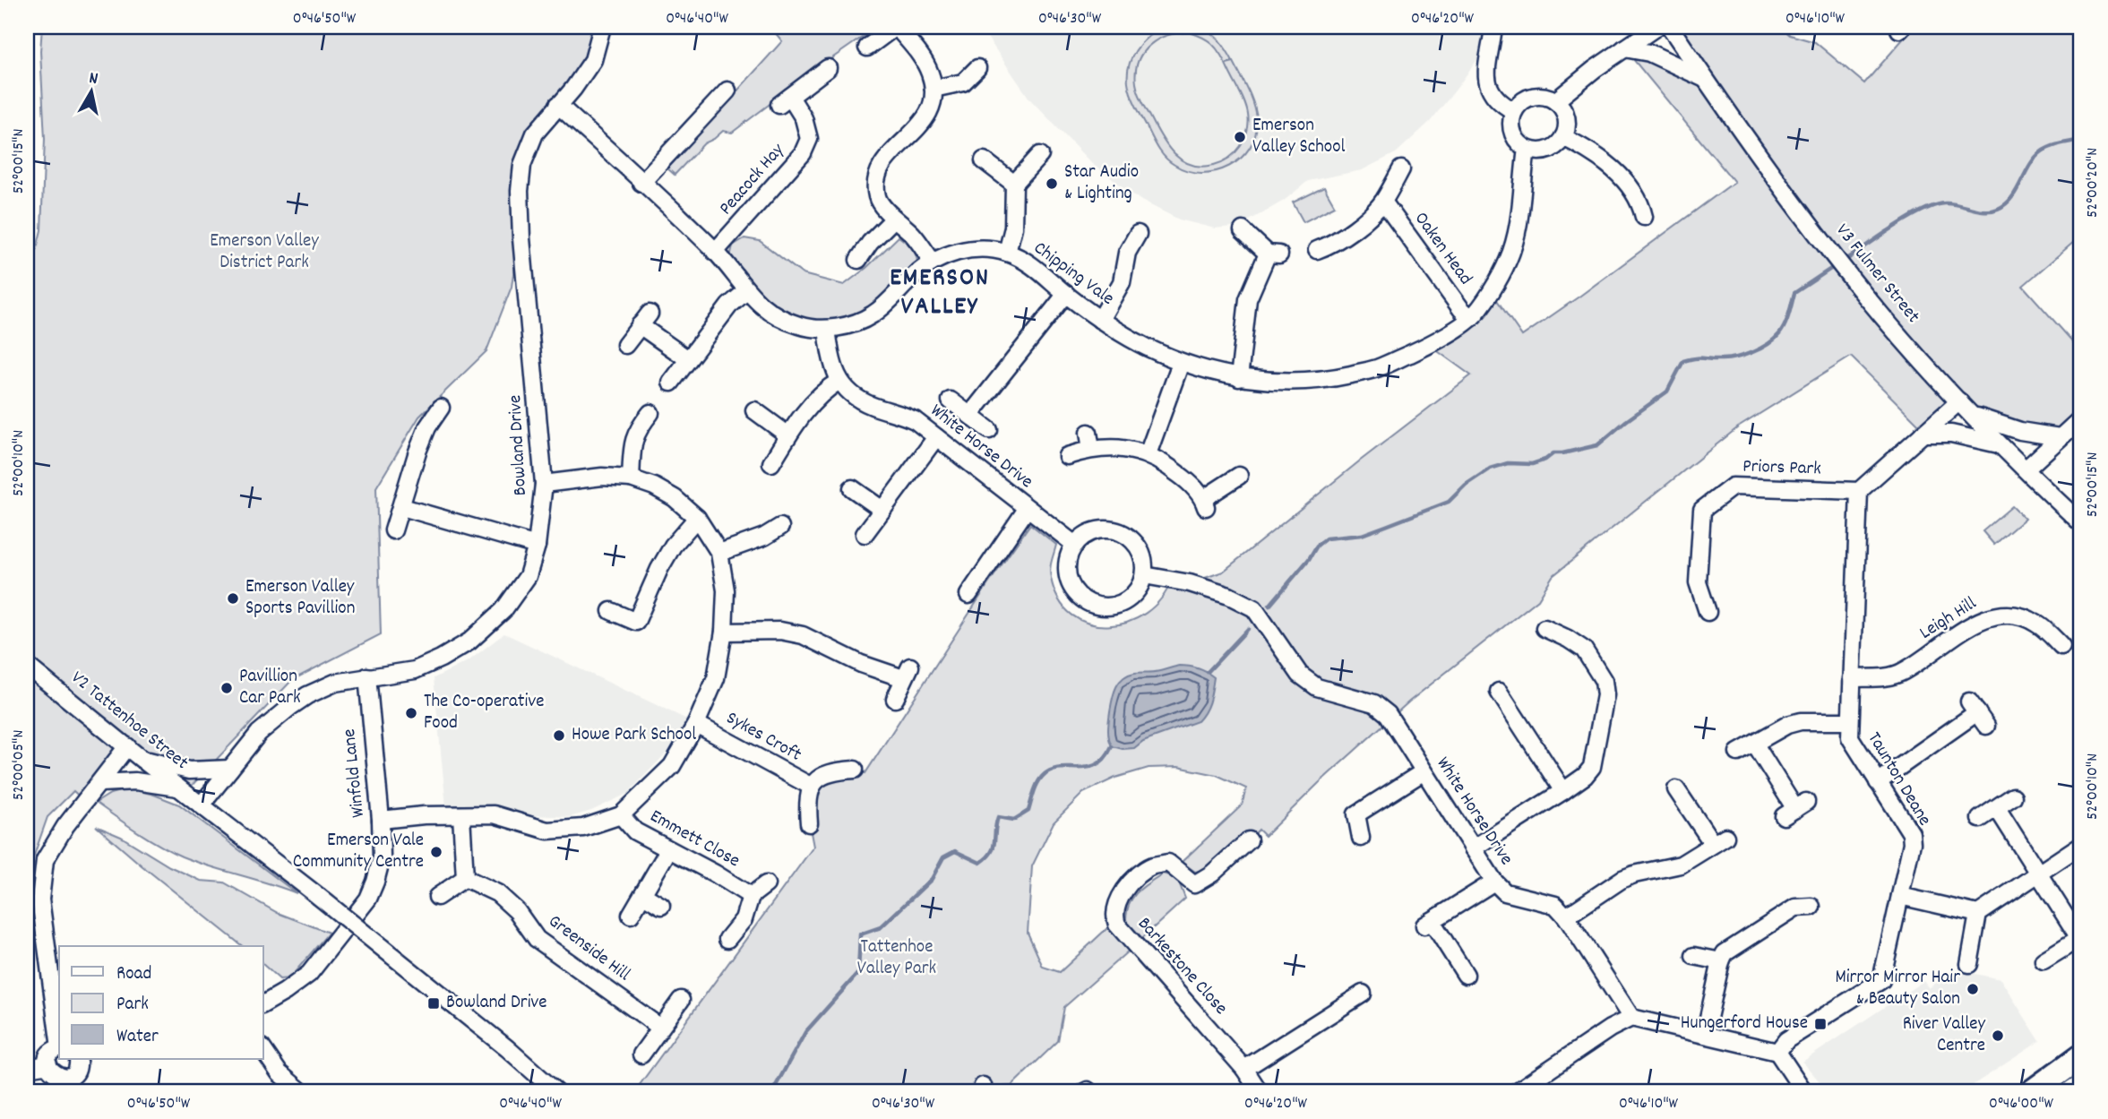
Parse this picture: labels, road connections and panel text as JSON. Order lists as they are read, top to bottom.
{
  "streets": {
    "street": [
      "Peacock Hay",
      "Oaken Head",
      "Chipping Vale",
      "V3 Fulmer Street",
      "Bowland Drive",
      "White Horse Drive",
      "Priors Park",
      "Leigh Hill",
      "V2 Tattenhoe Street",
      "Sykes Croft",
      "Winfold Lane",
      "Taunton Deane",
      "Emmett Close",
      "Greenside Hill",
      "Barkestone Close"
    ]
  },
  "crossings": [
    ["Peacock Hay", "Chipping Vale"],
    ["Oaken Head", "Chipping Vale"],
    ["Chipping Vale", "Bowland Drive"],
    ["Bowland Drive", "V2 Tattenhoe Street"],
    ["Bowland Drive", "Winfold Lane"],
    ["Priors Park", "Taunton Deane"],
    ["Leigh Hill", "Taunton Deane"]
  ],
  "districts": ["EMERSON VALLEY"],
  "parks": ["Emerson Valley District Park", "Tattenhoe Valley Park"],
  "places": {
    "other": [
      "Emerson Valley School",
      "Star Audio & Lighting",
      "Emerson Valley Sports Pavillion",
      "Pavillion Car Park",
      "The Co-operative Food",
      "Howe Park School",
      "Emerson Vale Community Centre",
      "Mirror Mirror Hair & Beauty Salon",
      "River Valley Centre"
    ],
    "transit": ["Bowland Drive", "Hungerford House"]
  },
  "legend": ["Road", "Park", "Water"],
  "north": "top",
  "coordinates": [
    "0°46'50\"W",
    "0°46'40\"W",
    "0°46'30\"W",
    "0°46'20\"W",
    "0°46'10\"W",
    "52°00'15\"N",
    "52°00'20\"N",
    "52°00'10\"N",
    "52°00'05\"N",
    "0°46'00\"W"
  ]
}
